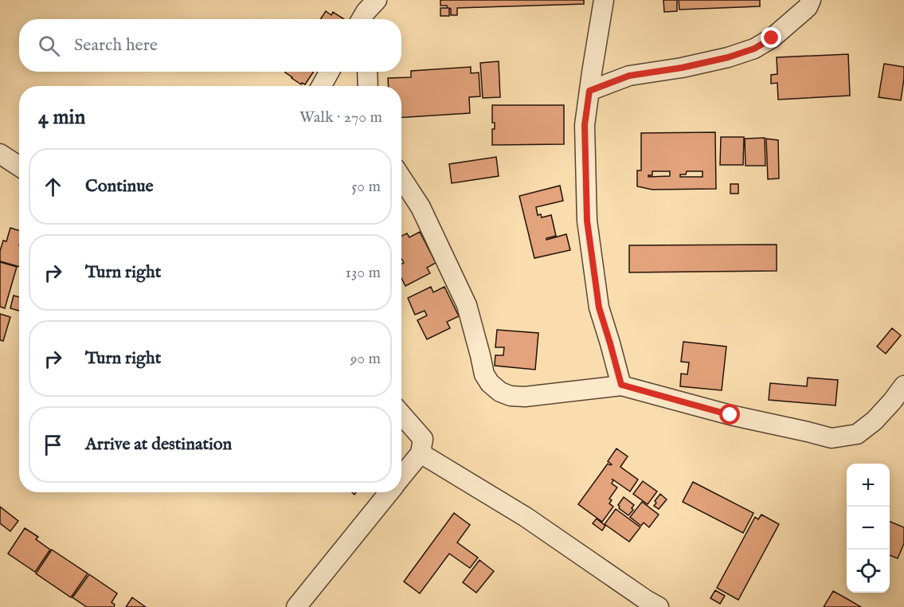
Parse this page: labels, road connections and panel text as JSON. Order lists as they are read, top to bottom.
{
  "page": {
    "search": "Search here",
    "heading": ["4 min", "Walk · 270 m"],
    "list": [
      ["Continue", "50 m"],
      ["Turn right", "130 m"],
      ["Turn right", "90 m"],
      "Arrive at destination"
    ],
    "map_buttons": ["+", "−"]
  }
}
